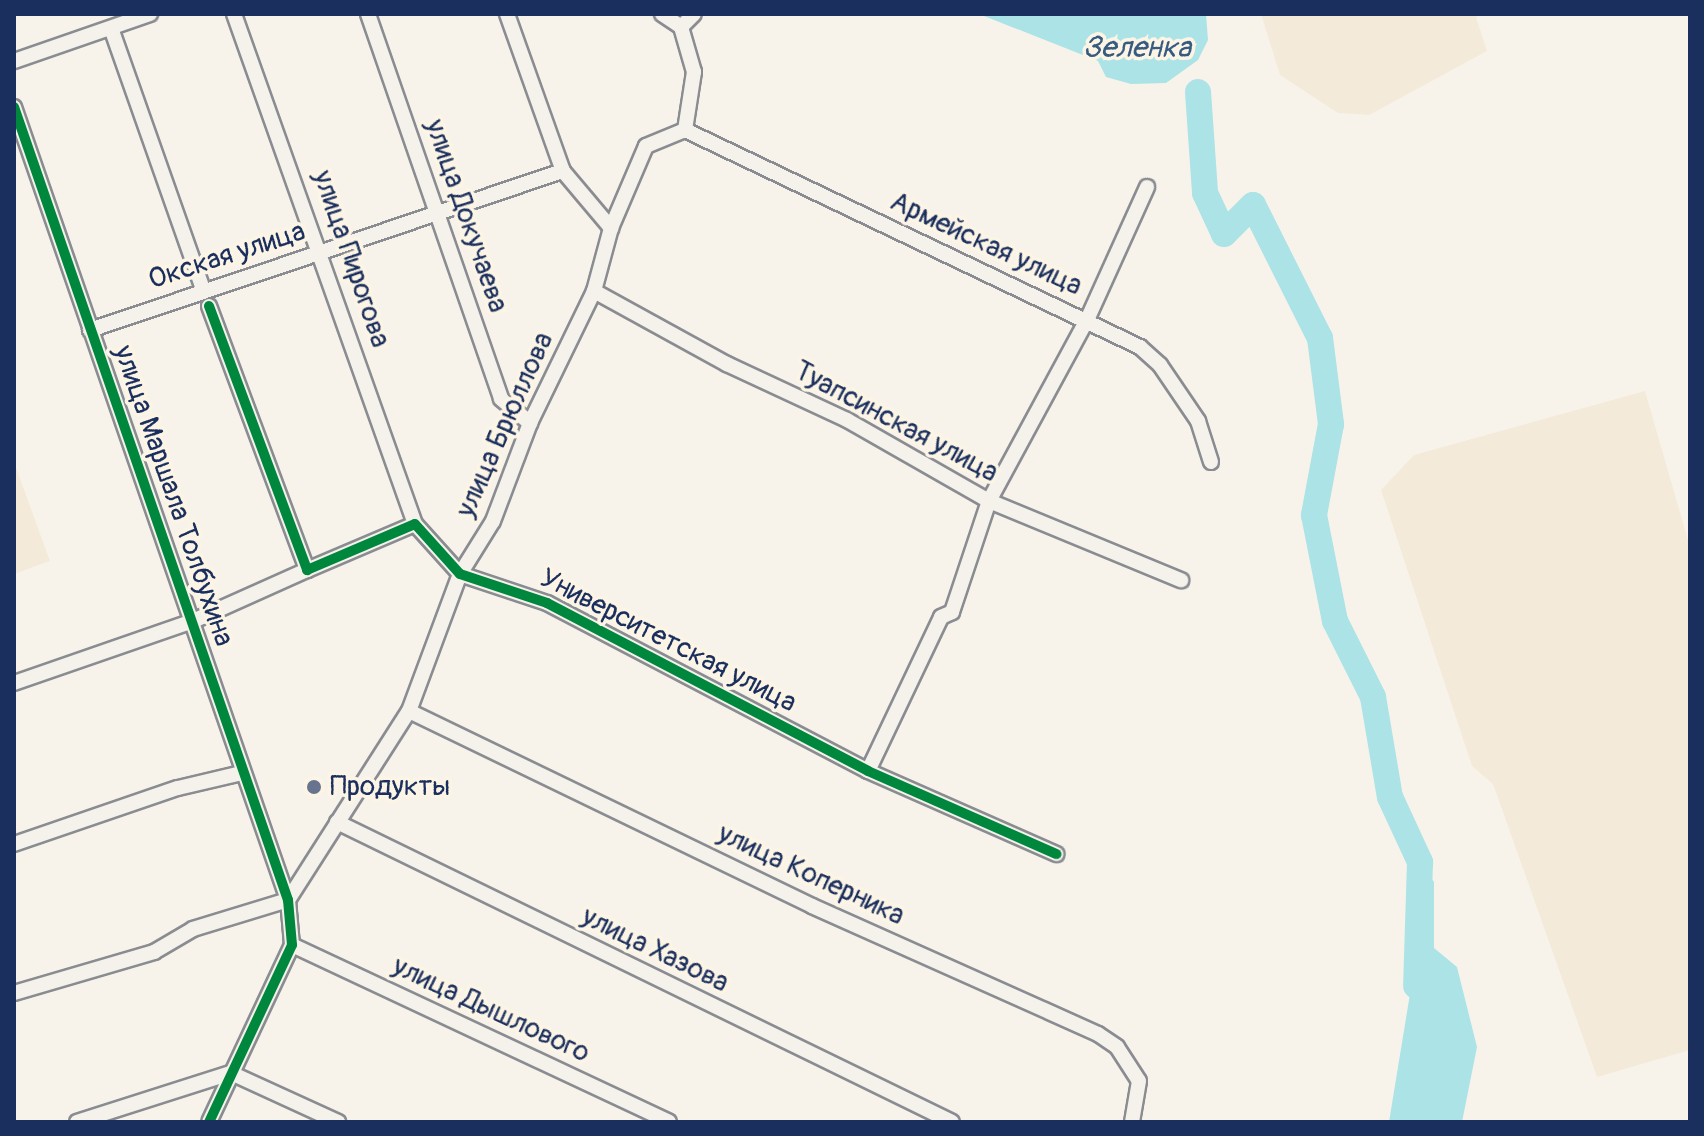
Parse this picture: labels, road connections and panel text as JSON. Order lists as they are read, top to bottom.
{
  "streets": {
    "street": [
      "улица Докучаева",
      "Армейская улица",
      "Окская улица",
      "улица Пирогова",
      "Туапсинская улица",
      "улица Брюллова",
      "улица Маршала Толбухина",
      "Университетская улица",
      "улица Коперника",
      "улица Хазова",
      "улица Дышлового"
    ]
  },
  "crossings": [
    ["улица Докучаева", "Окская улица"],
    ["улица Докучаева", "улица Брюллова"],
    ["Армейская улица", "улица Брюллова"],
    ["Окская улица", "улица Пирогова"],
    ["Окская улица", "улица Маршала Толбухина"],
    ["улица Пирогова", "Университетская улица"],
    ["Туапсинская улица", "улица Брюллова"],
    ["улица Брюллова", "улица Маршала Толбухина"],
    ["улица Брюллова", "Университетская улица"],
    ["улица Брюллова", "улица Коперника"],
    ["улица Брюллова", "улица Хазова"]
  ],
  "water": ["Зеленка"],
  "places": ["Продукты"]
}
